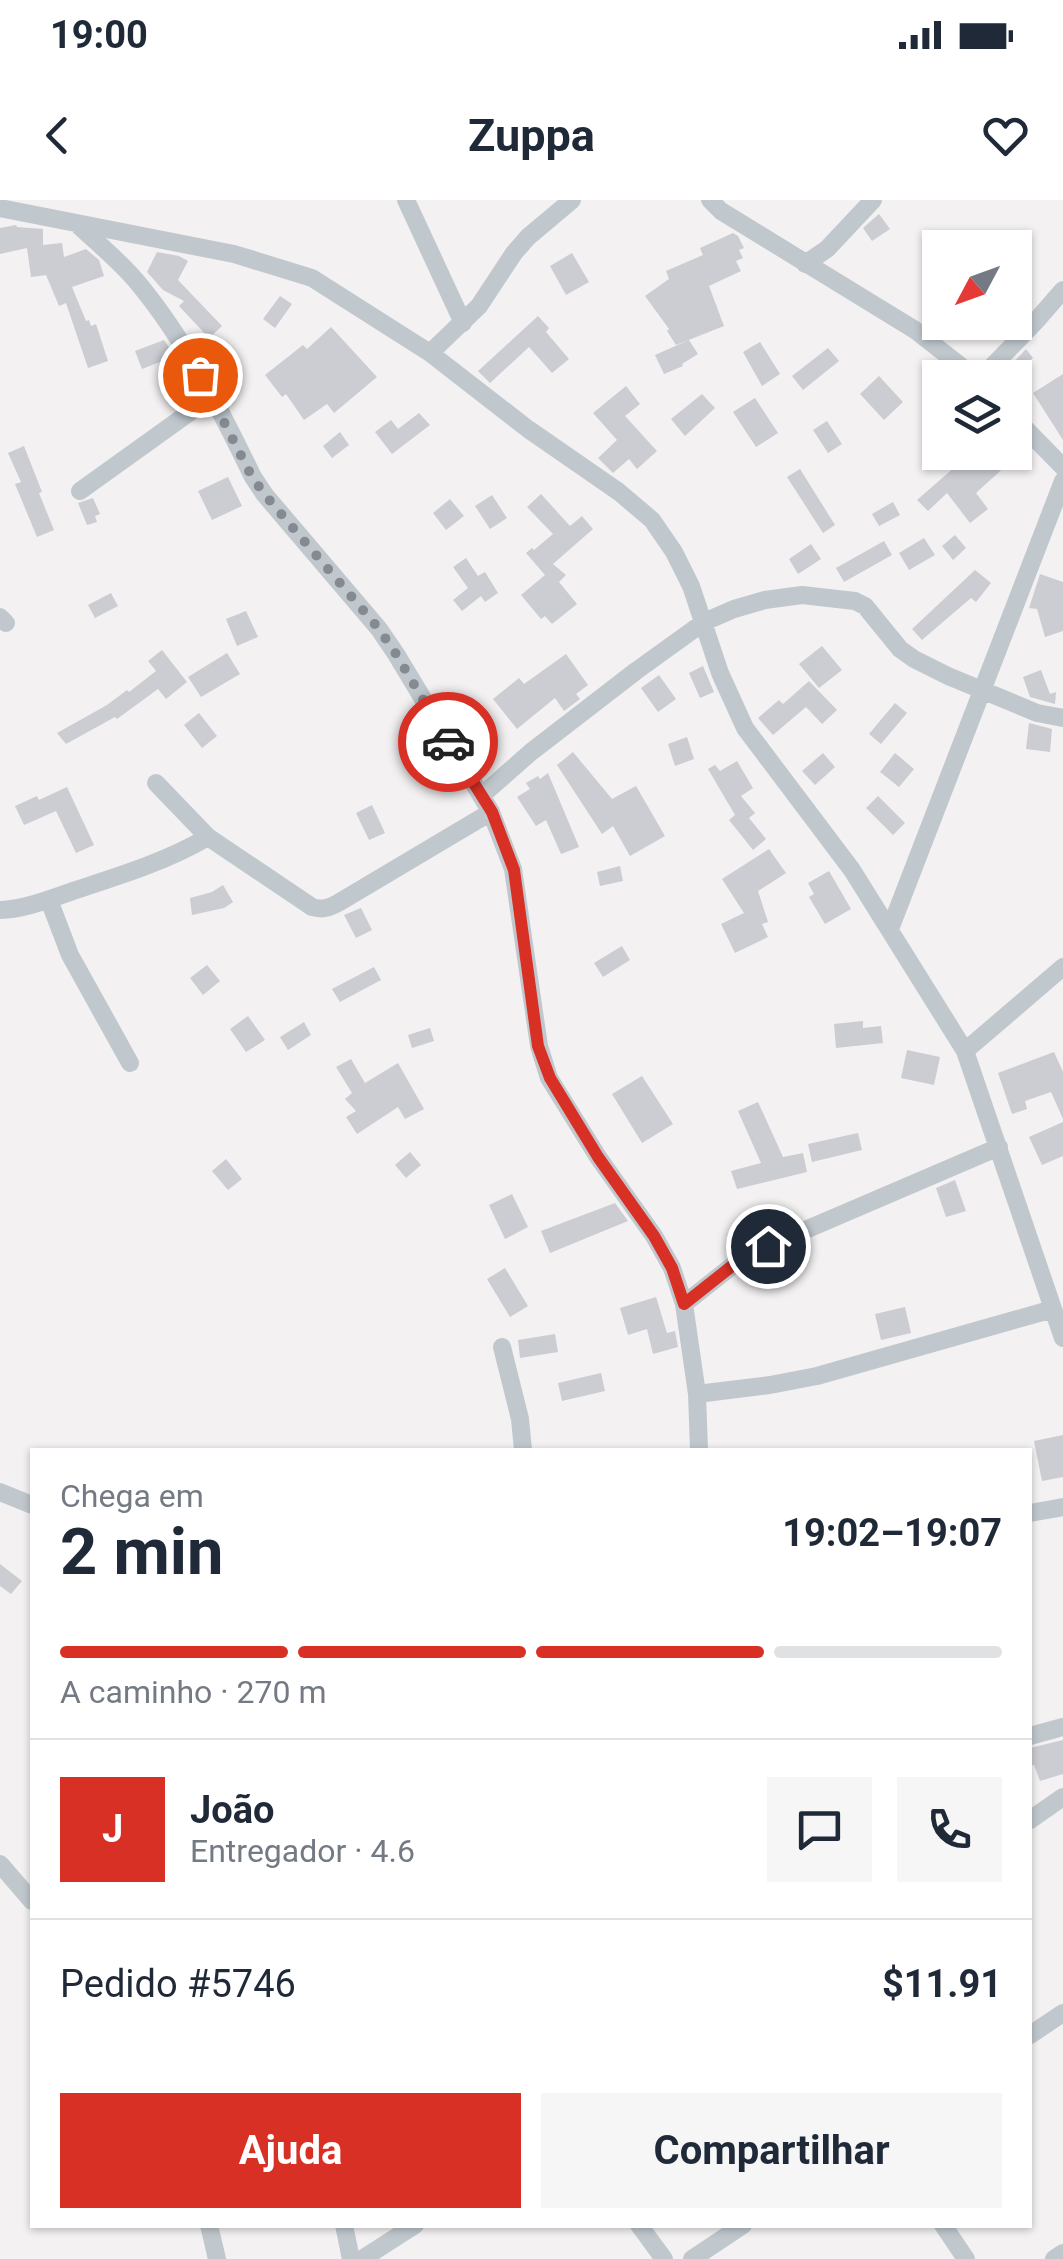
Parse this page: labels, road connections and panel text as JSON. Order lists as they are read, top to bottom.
{
  "north": "bottom left",
  "page": {
    "status": "19:00",
    "header": "Zuppa",
    "heading": ["2 min", "Chega em", "19:02–19:07"],
    "panel": [
      "João",
      "Entregador · 4.6",
      "Pedido #5746",
      "$11.91"
    ],
    "bar": "A caminho · 270 m",
    "round": "J",
    "buttons": ["Ajuda", "Compartilhar"]
  }
}
